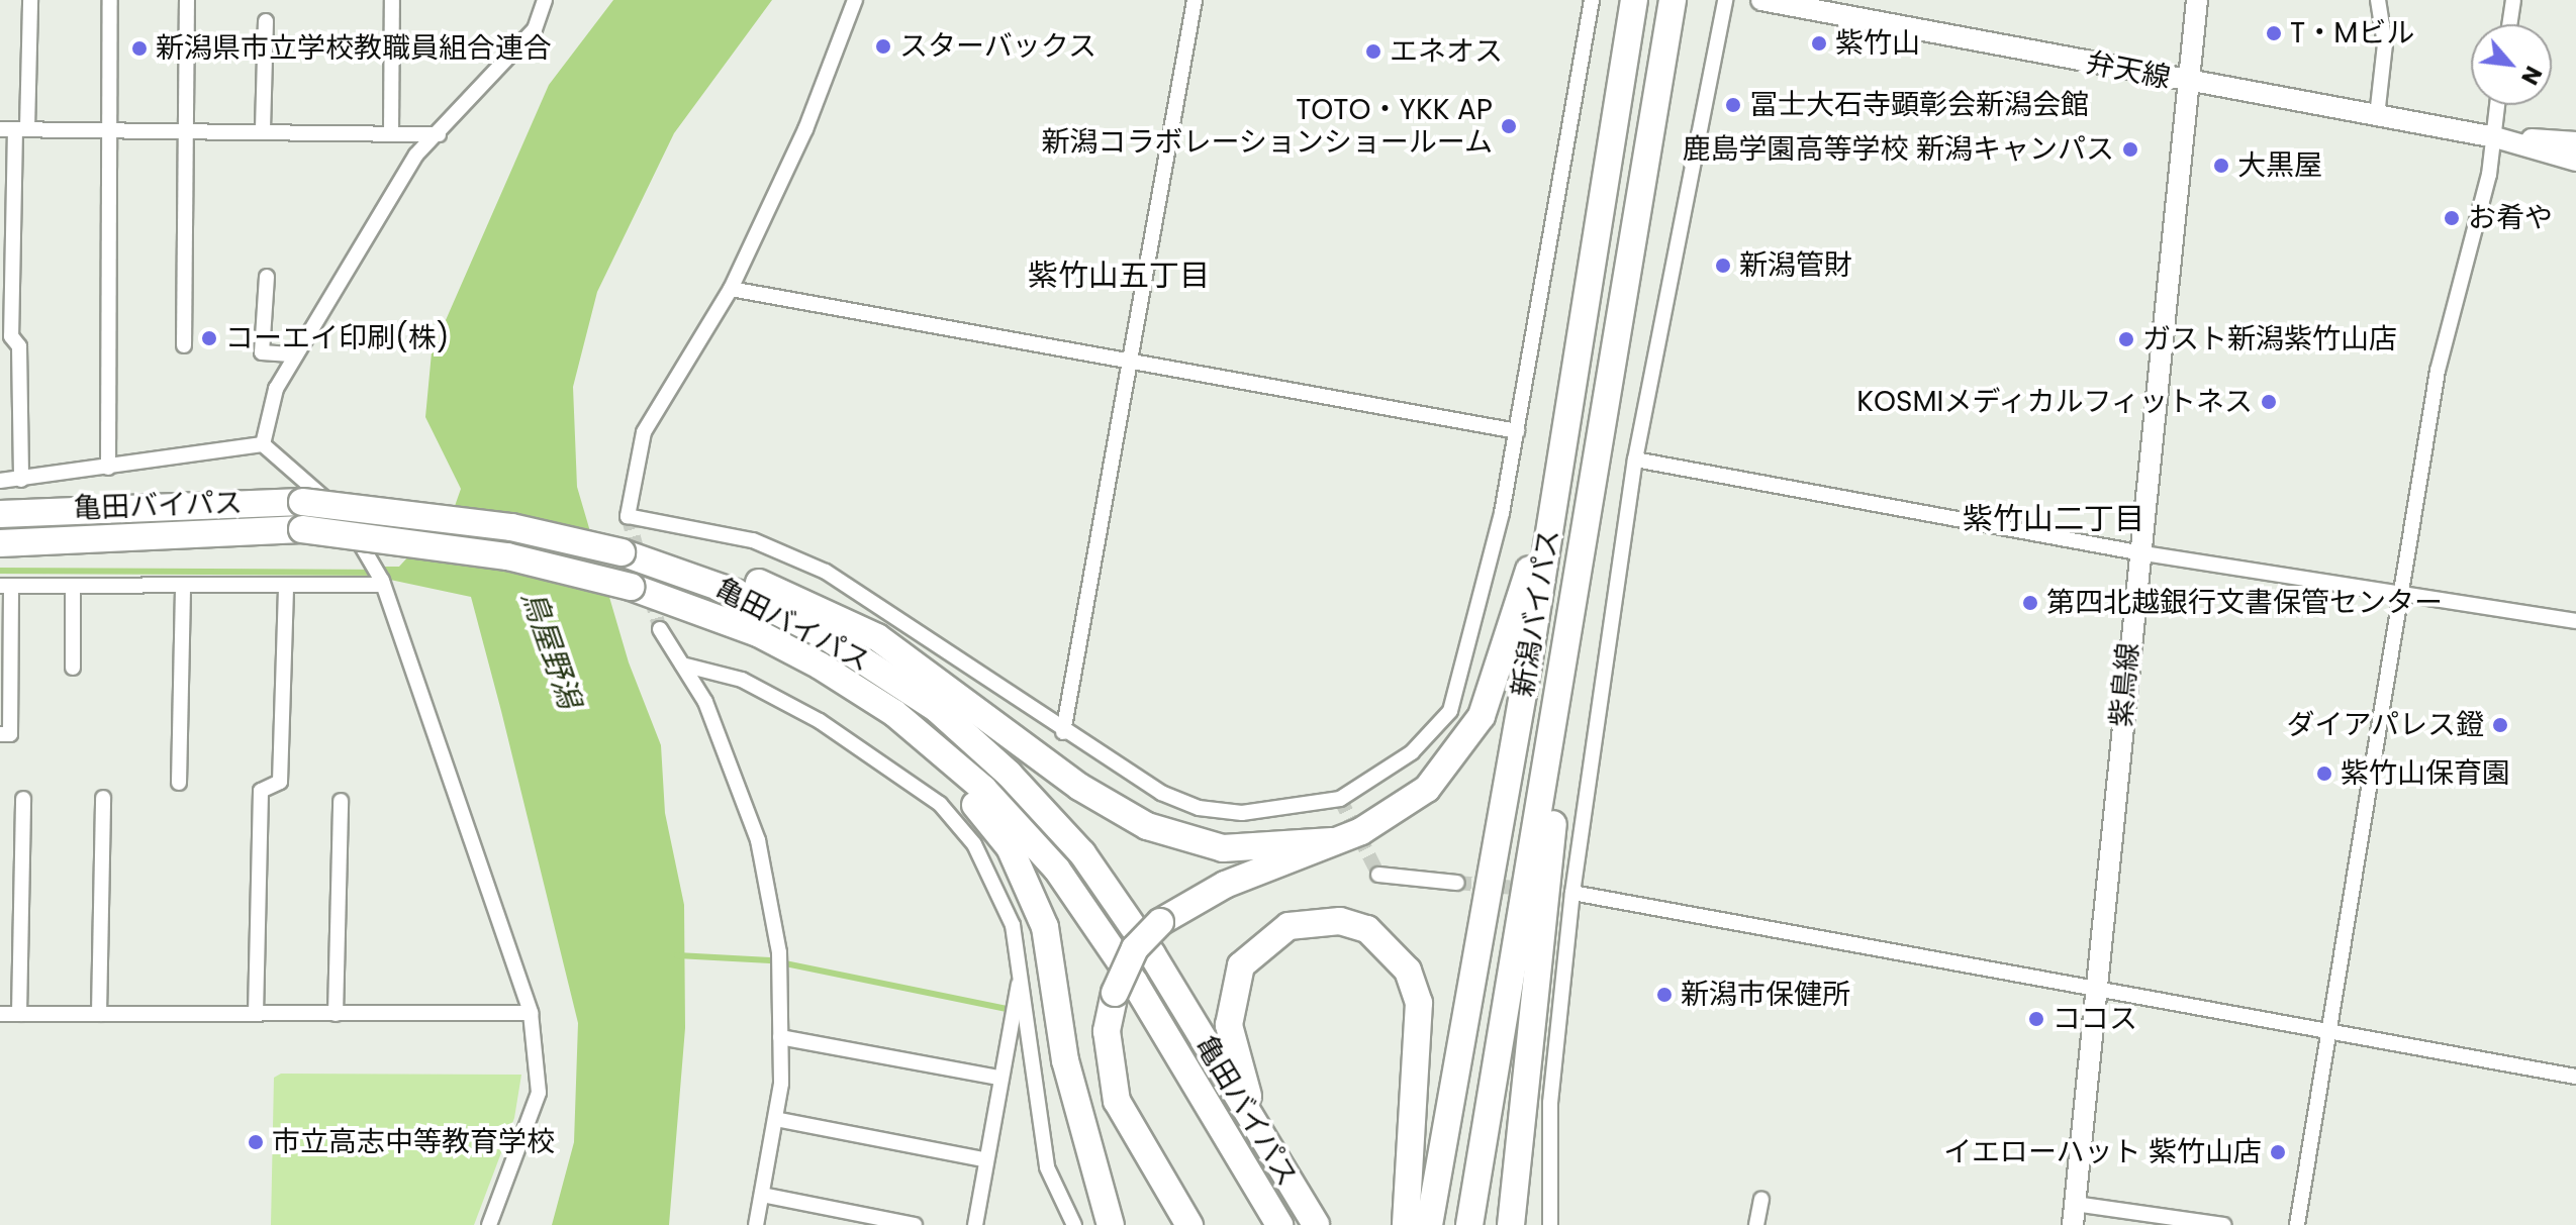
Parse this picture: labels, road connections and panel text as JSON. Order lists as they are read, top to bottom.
{
  "streets": {
    "highway": ["亀田バイパス", "新潟バイパス"],
    "street": ["弁天線", "紫鳥線"]
  },
  "crossings": [
    ["弁天線", "紫鳥線"]
  ],
  "districts": ["紫竹山五丁目", "紫竹山二丁目"],
  "water": ["鳥屋野潟"],
  "places": [
    "T・Mビル",
    "紫竹山",
    "スターバックス",
    "新潟県市立学校教職員組合連合",
    "エネオス",
    "冨士大石寺顕彰会新潟会館",
    "TOTO・YKK AP 新潟コラボレーションショールーム",
    "鹿島学園高等学校 新潟キャンパス",
    "大黒屋",
    "お肴や",
    "新潟管財",
    "コーエイ印刷(株)",
    "ガスト新潟紫竹山店",
    "KOSMIメディカルフィットネス",
    "第四北越銀行文書保管センター",
    "ダイアパレス鐙",
    "紫竹山保育園",
    "新潟市保健所",
    "ココス",
    "市立高志中等教育学校",
    "イエローハット 紫竹山店"
  ],
  "north": "bottom right"
}
